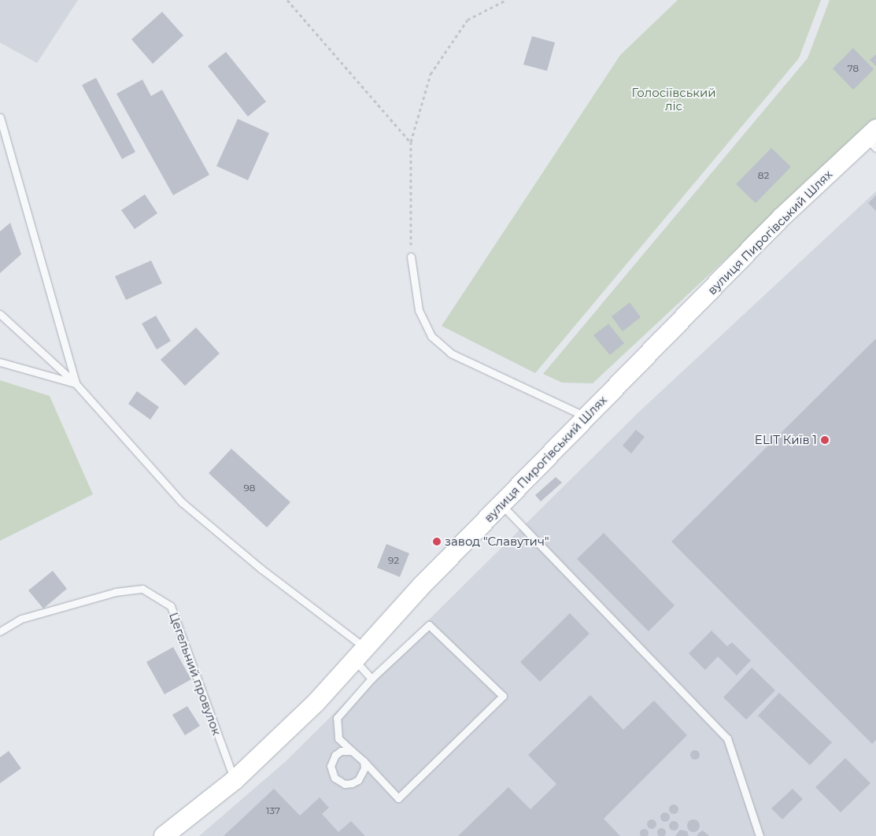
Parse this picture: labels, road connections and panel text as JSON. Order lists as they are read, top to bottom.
{
  "streets": {
    "street": ["вулиця Пирогівський Шлях"],
    "lane": ["Цегельний провулок"]
  },
  "crossings": [
    ["вулиця Пирогівський Шлях", "Цегельний провулок"]
  ],
  "parks": ["Голосіївський ліс"],
  "places": ["ELIT Київ 1", "завод \"Славутич\""],
  "house_numbers": [
    "78",
    "82",
    "98",
    "92",
    "137"
  ]
}
